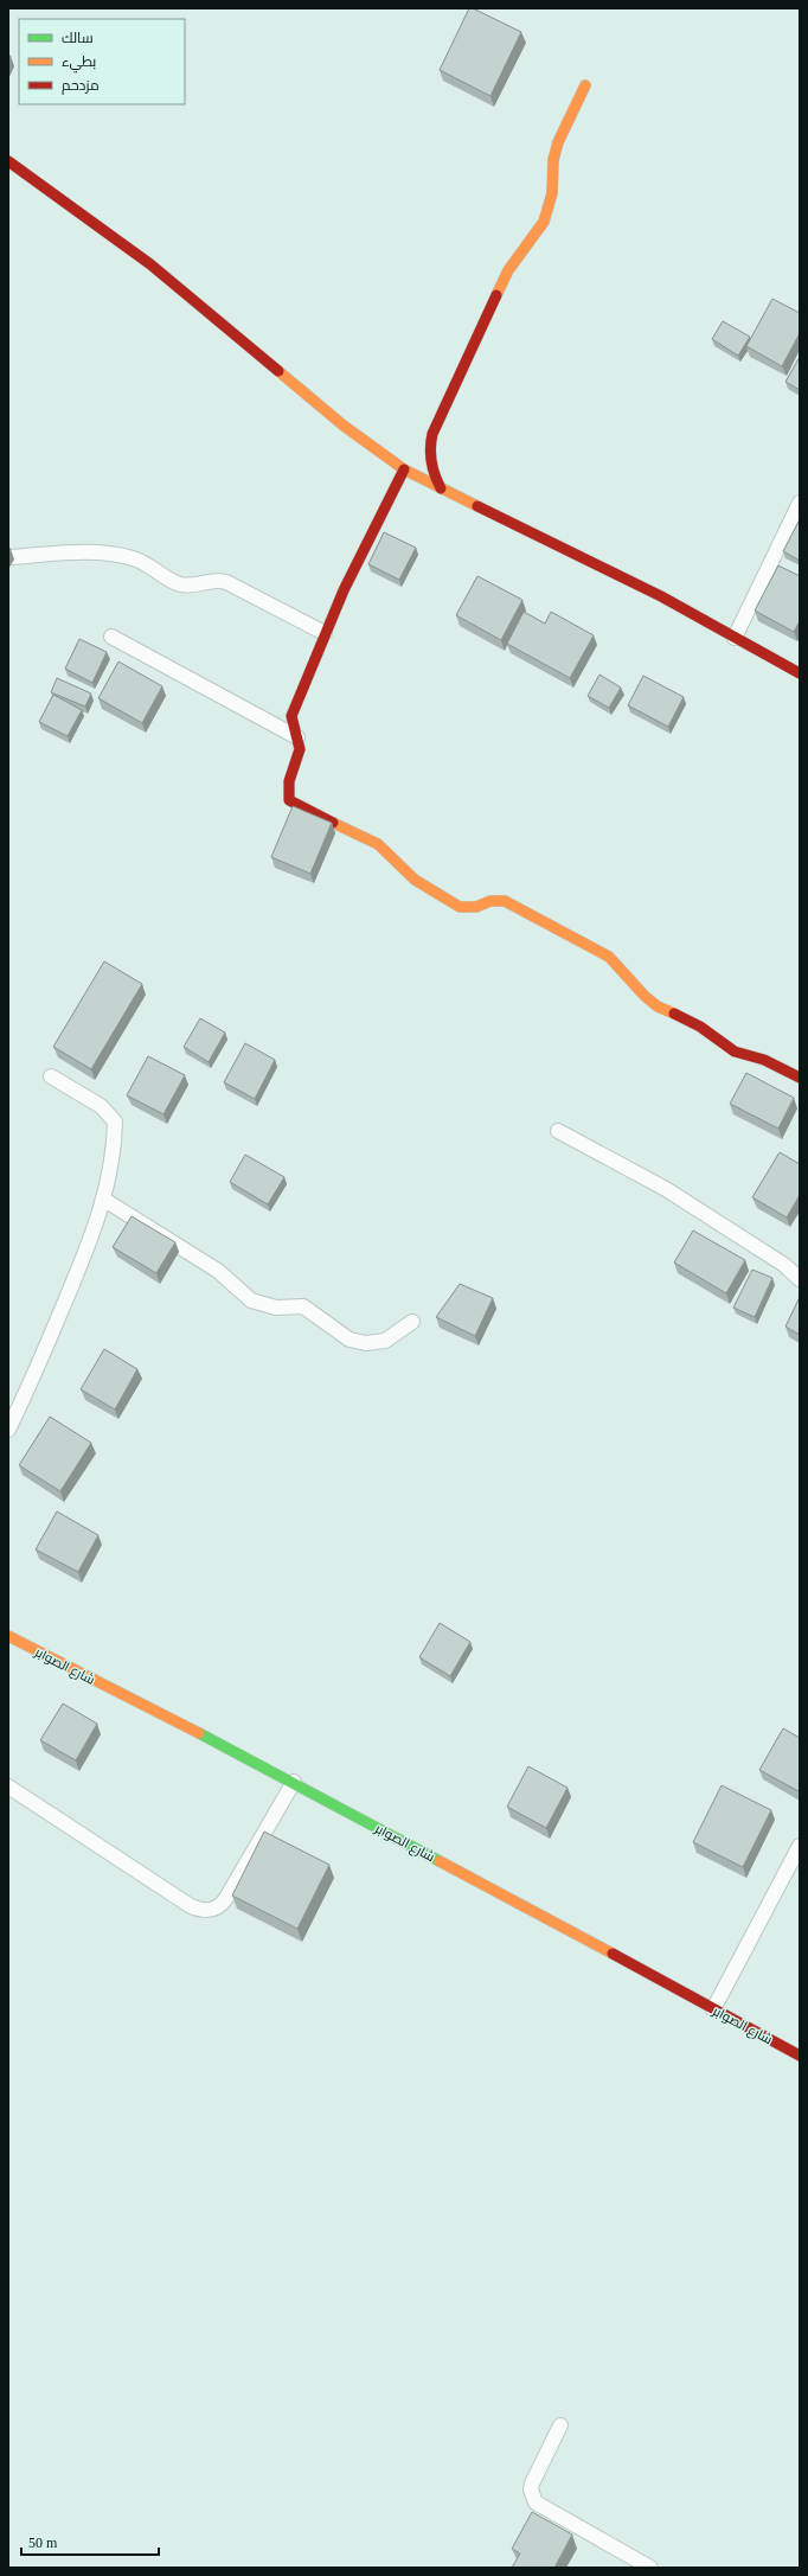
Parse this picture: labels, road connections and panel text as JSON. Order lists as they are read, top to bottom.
{
  "streets": {
    "street": ["شارع الصوابر"]
  },
  "legend": ["سالك", "بطيء", "مزدحم"],
  "scale_bar": "50 m"
}
